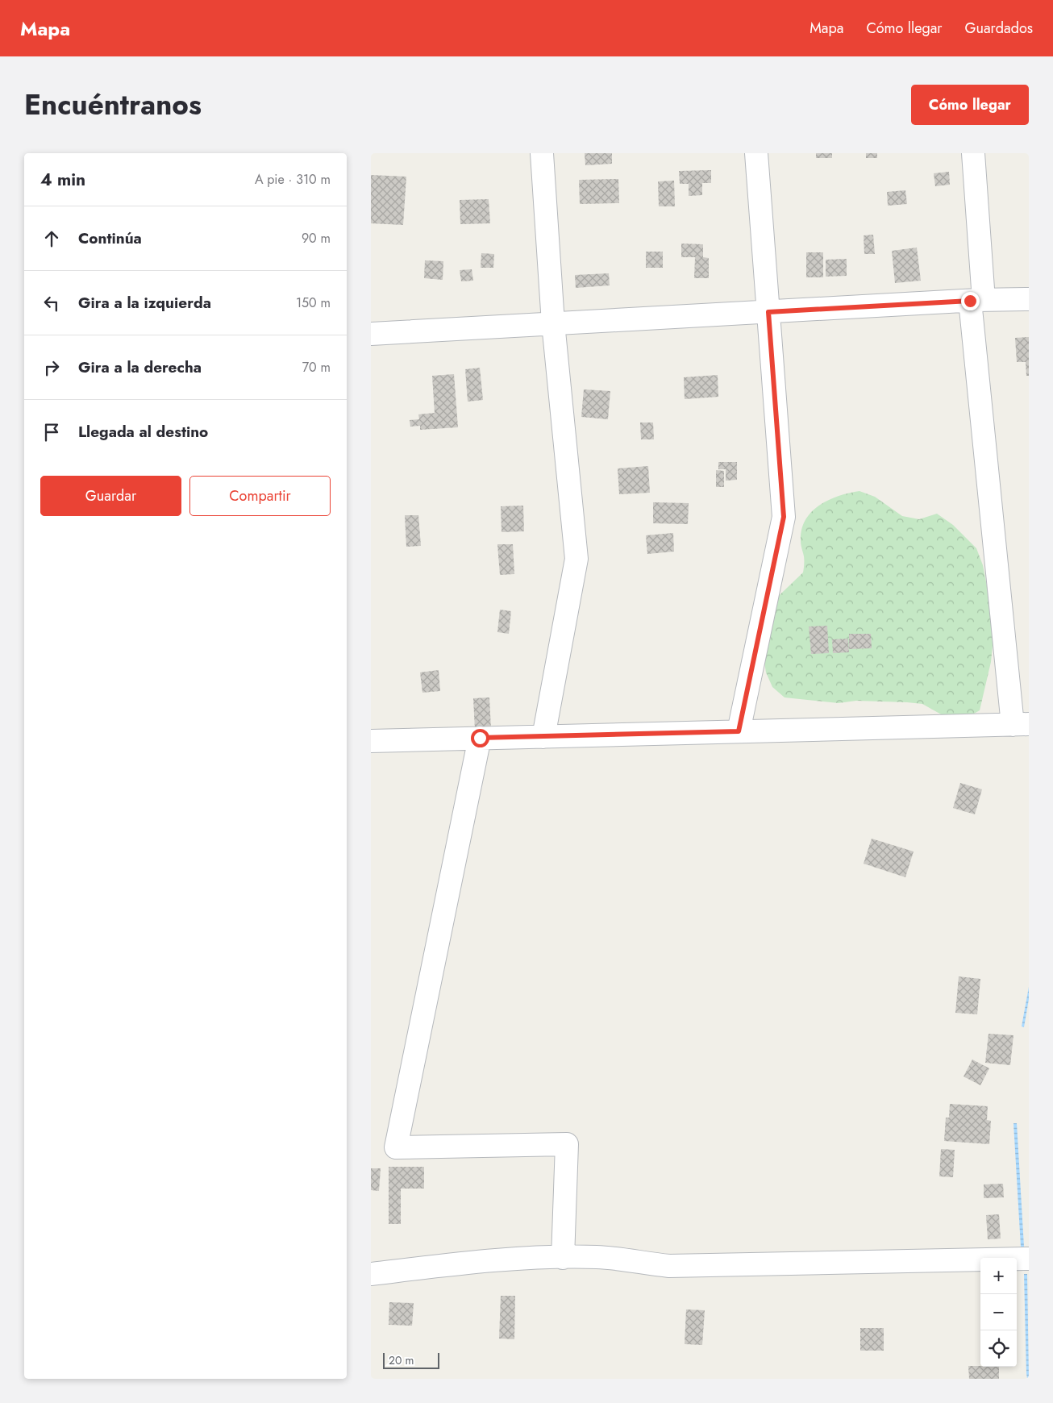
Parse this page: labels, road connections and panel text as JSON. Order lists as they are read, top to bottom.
{
  "scale_bar": "20 m",
  "page": {
    "header": "Mapa",
    "nav": ["Mapa", "Cómo llegar", "Guardados"],
    "title": "Encuéntranos",
    "buttons": [
      "Cómo llegar",
      ["Guardar", "Compartir"]
    ],
    "heading": ["4 min", "A pie · 310 m"],
    "list": [
      ["Continúa", "90 m"],
      ["Gira a la izquierda", "150 m"],
      ["Gira a la derecha", "70 m"],
      "Llegada al destino"
    ],
    "map_buttons": ["+", "−"],
    "scale": "20 m"
  }
}
